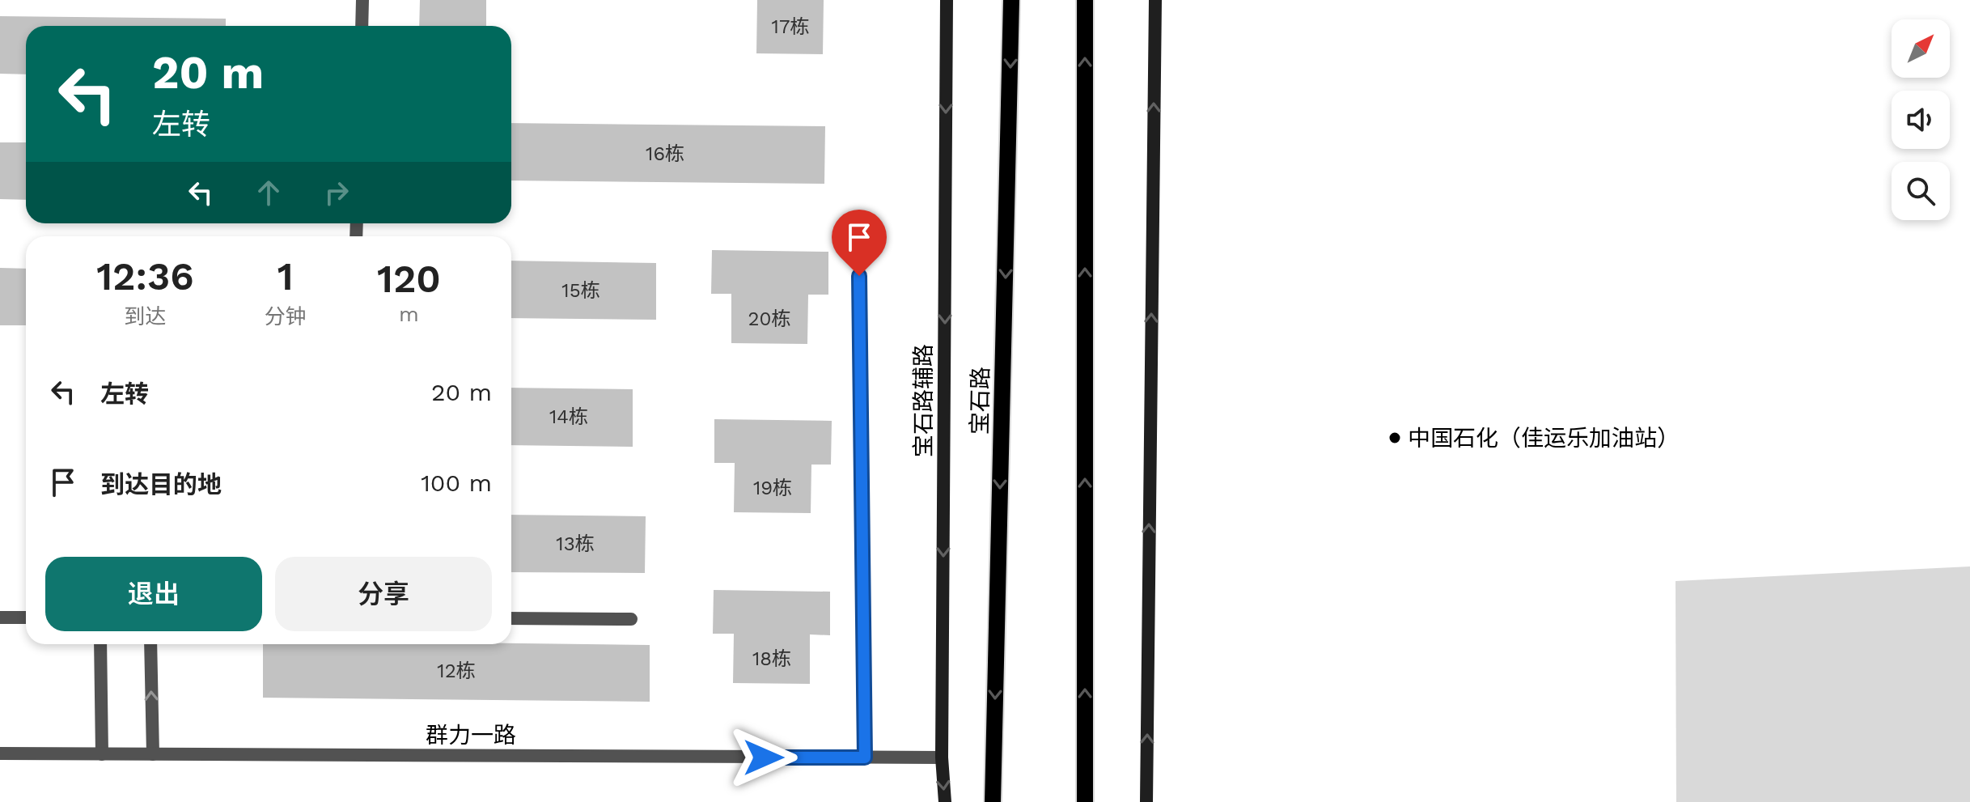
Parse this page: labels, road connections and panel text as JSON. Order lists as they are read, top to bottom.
{
  "streets": {
    "main road": ["宝石路辅路", "宝石路"],
    "street": ["群力一路"]
  },
  "crossings": [
    ["宝石路辅路", "群力一路"]
  ],
  "one_way": ["宝石路辅路"],
  "places": ["中国石化（佳运乐加油站）"],
  "house_numbers": [
    "17栋",
    "16栋",
    "15栋",
    "20栋",
    "14栋",
    "19栋",
    "13栋",
    "18栋",
    "12栋"
  ],
  "north": "top right",
  "page": {
    "turn": ["20 m", "左转"],
    "eta": [
      "12:36",
      "到达",
      "1",
      "分钟",
      "120",
      "m"
    ],
    "list": [
      {
        "name": "左转",
        "value": "20 m"
      },
      {
        "name": "到达目的地",
        "value": "100 m"
      }
    ],
    "buttons": ["退出", "分享"]
  }
}
